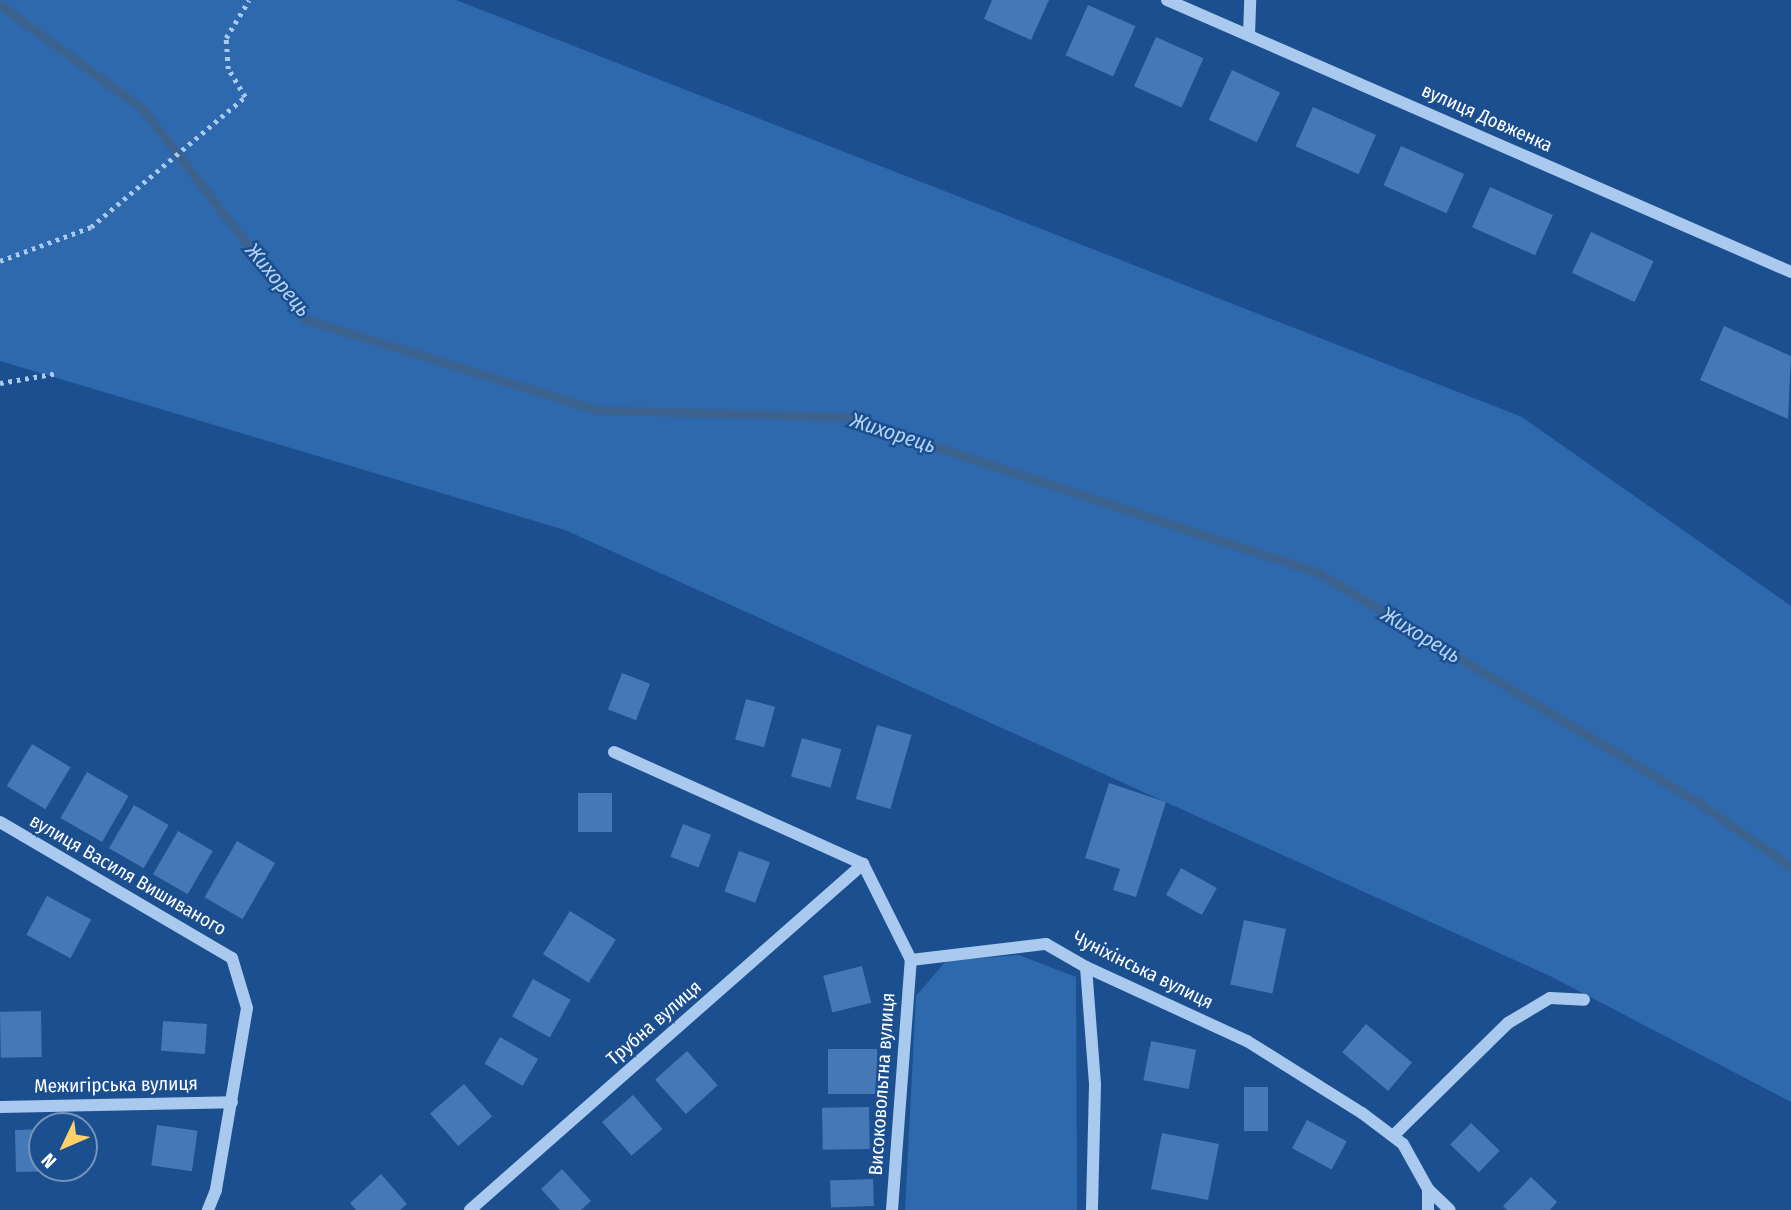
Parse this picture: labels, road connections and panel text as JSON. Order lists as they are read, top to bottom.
{
  "streets": {
    "street": [
      "вулиця Довженка",
      "вулиця Василя Вишиваного",
      "Чуніхінська вулиця",
      "Трубна вулиця",
      "Високовольтна вулиця",
      "Межигірська вулиця"
    ]
  },
  "crossings": [
    ["вулиця Василя Вишиваного", "Межигірська вулиця"],
    ["Чуніхінська вулиця", "Високовольтна вулиця"]
  ],
  "water": ["Жихорець"],
  "north": "bottom left"
}
